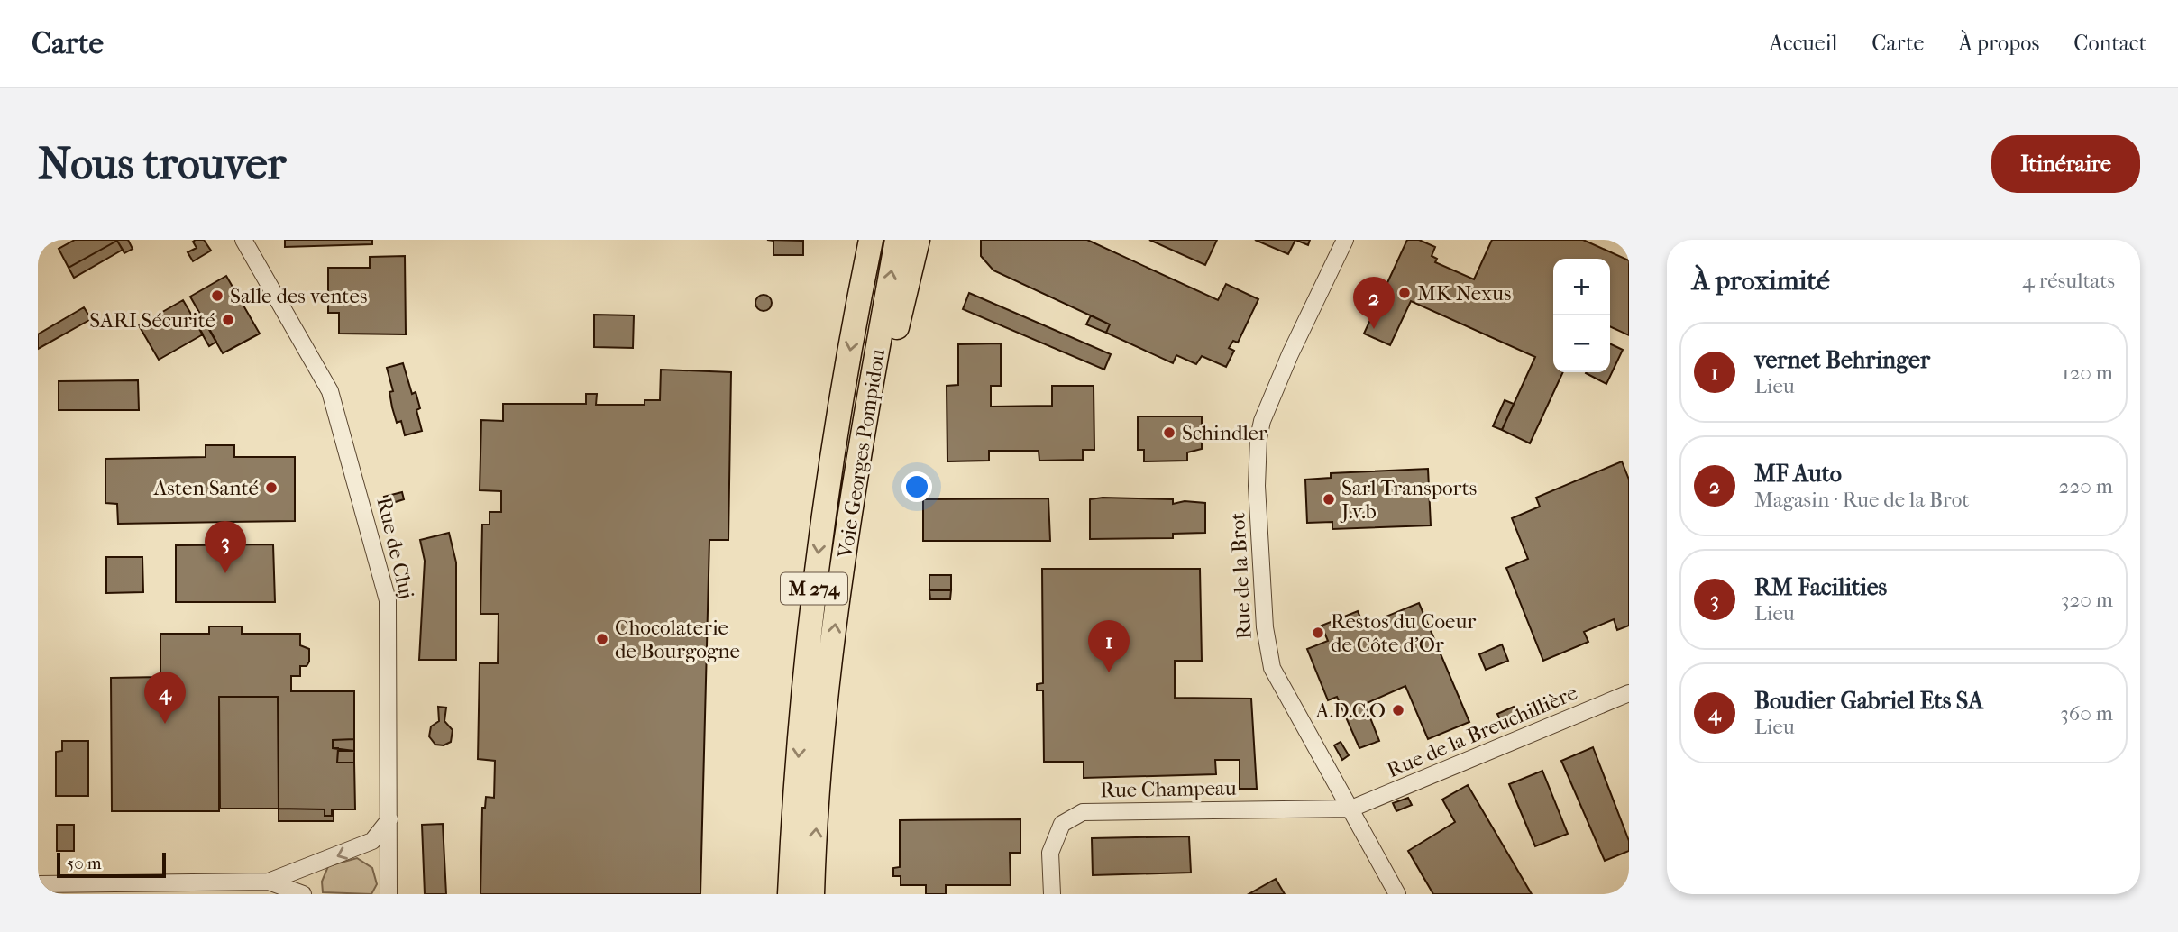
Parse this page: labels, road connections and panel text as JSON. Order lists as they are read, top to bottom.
{
  "streets": {
    "highway": ["Voie Georges Pompidou", "M 274"],
    "street": [
      "Rue de Cluj",
      "Rue de la Brot",
      "Rue de la Breuchillière",
      "Rue Champeau"
    ]
  },
  "crossings": [
    ["Rue de la Brot", "Rue de la Breuchillière"],
    ["Rue de la Brot", "Rue Champeau"],
    ["Rue de la Breuchillière", "Rue Champeau"]
  ],
  "places": [
    "MK Nexus",
    "Salle des ventes",
    "SARI Sécurité",
    "Schindler",
    "Asten Santé",
    "Sarl Transports J.v.b",
    "Restos du Coeur de Côte d'Or",
    "Chocolaterie de Bourgogne",
    "A.D.C.O"
  ],
  "scale_bar": "50 m",
  "page": {
    "header": "Carte",
    "nav": [
      "Accueil",
      "Carte",
      "À propos",
      "Contact"
    ],
    "buttons": "Itinéraire",
    "title": "Nous trouver",
    "heading": ["À proximité", "4 résultats"],
    "map_buttons": ["+", "−"],
    "pins": [
      "2",
      "3",
      "1",
      "4"
    ],
    "list": [
      {
        "mark": "1",
        "name": "vernet Behringer",
        "note": "Lieu",
        "value": "120 m"
      },
      {
        "mark": "2",
        "name": "MF Auto",
        "note": "Magasin · Rue de la Brot",
        "value": "220 m"
      },
      {
        "mark": "3",
        "name": "RM Facilities",
        "note": "Lieu",
        "value": "320 m"
      },
      {
        "mark": "4",
        "name": "Boudier Gabriel Ets SA",
        "note": "Lieu",
        "value": "360 m"
      }
    ],
    "scale": "50 m"
  }
}
